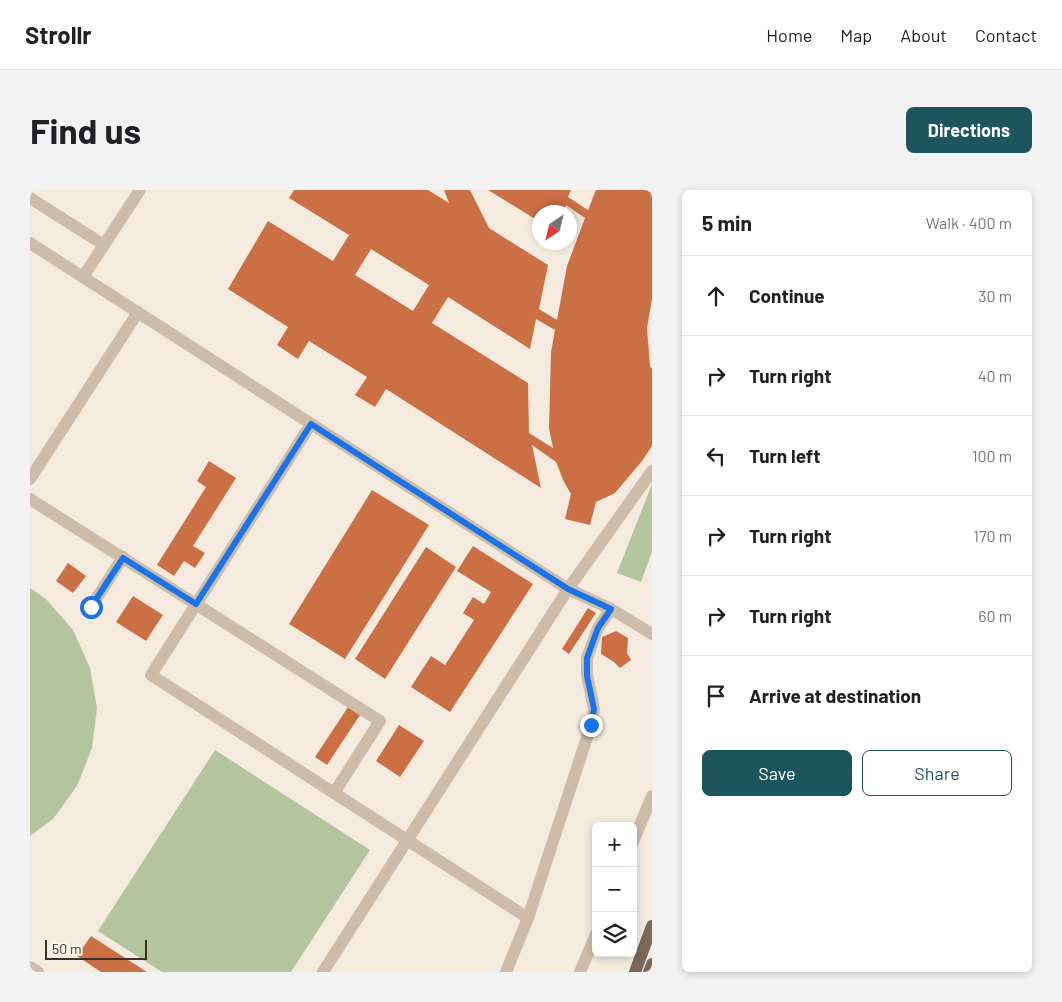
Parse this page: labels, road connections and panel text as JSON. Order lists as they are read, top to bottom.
{
  "scale_bar": "50 m",
  "north": "bottom left",
  "page": {
    "header": "Strollr",
    "nav": [
      "Home",
      "Map",
      "About",
      "Contact"
    ],
    "buttons": [
      "Directions",
      ["Save", "Share"]
    ],
    "title": "Find us",
    "heading": ["5 min", "Walk · 400 m"],
    "list": [
      ["Continue", "30 m"],
      ["Turn right", "40 m"],
      ["Turn left", "100 m"],
      ["Turn right", "170 m"],
      ["Turn right", "60 m"],
      "Arrive at destination"
    ],
    "map_buttons": ["+", "−"],
    "scale": "50 m"
  }
}
